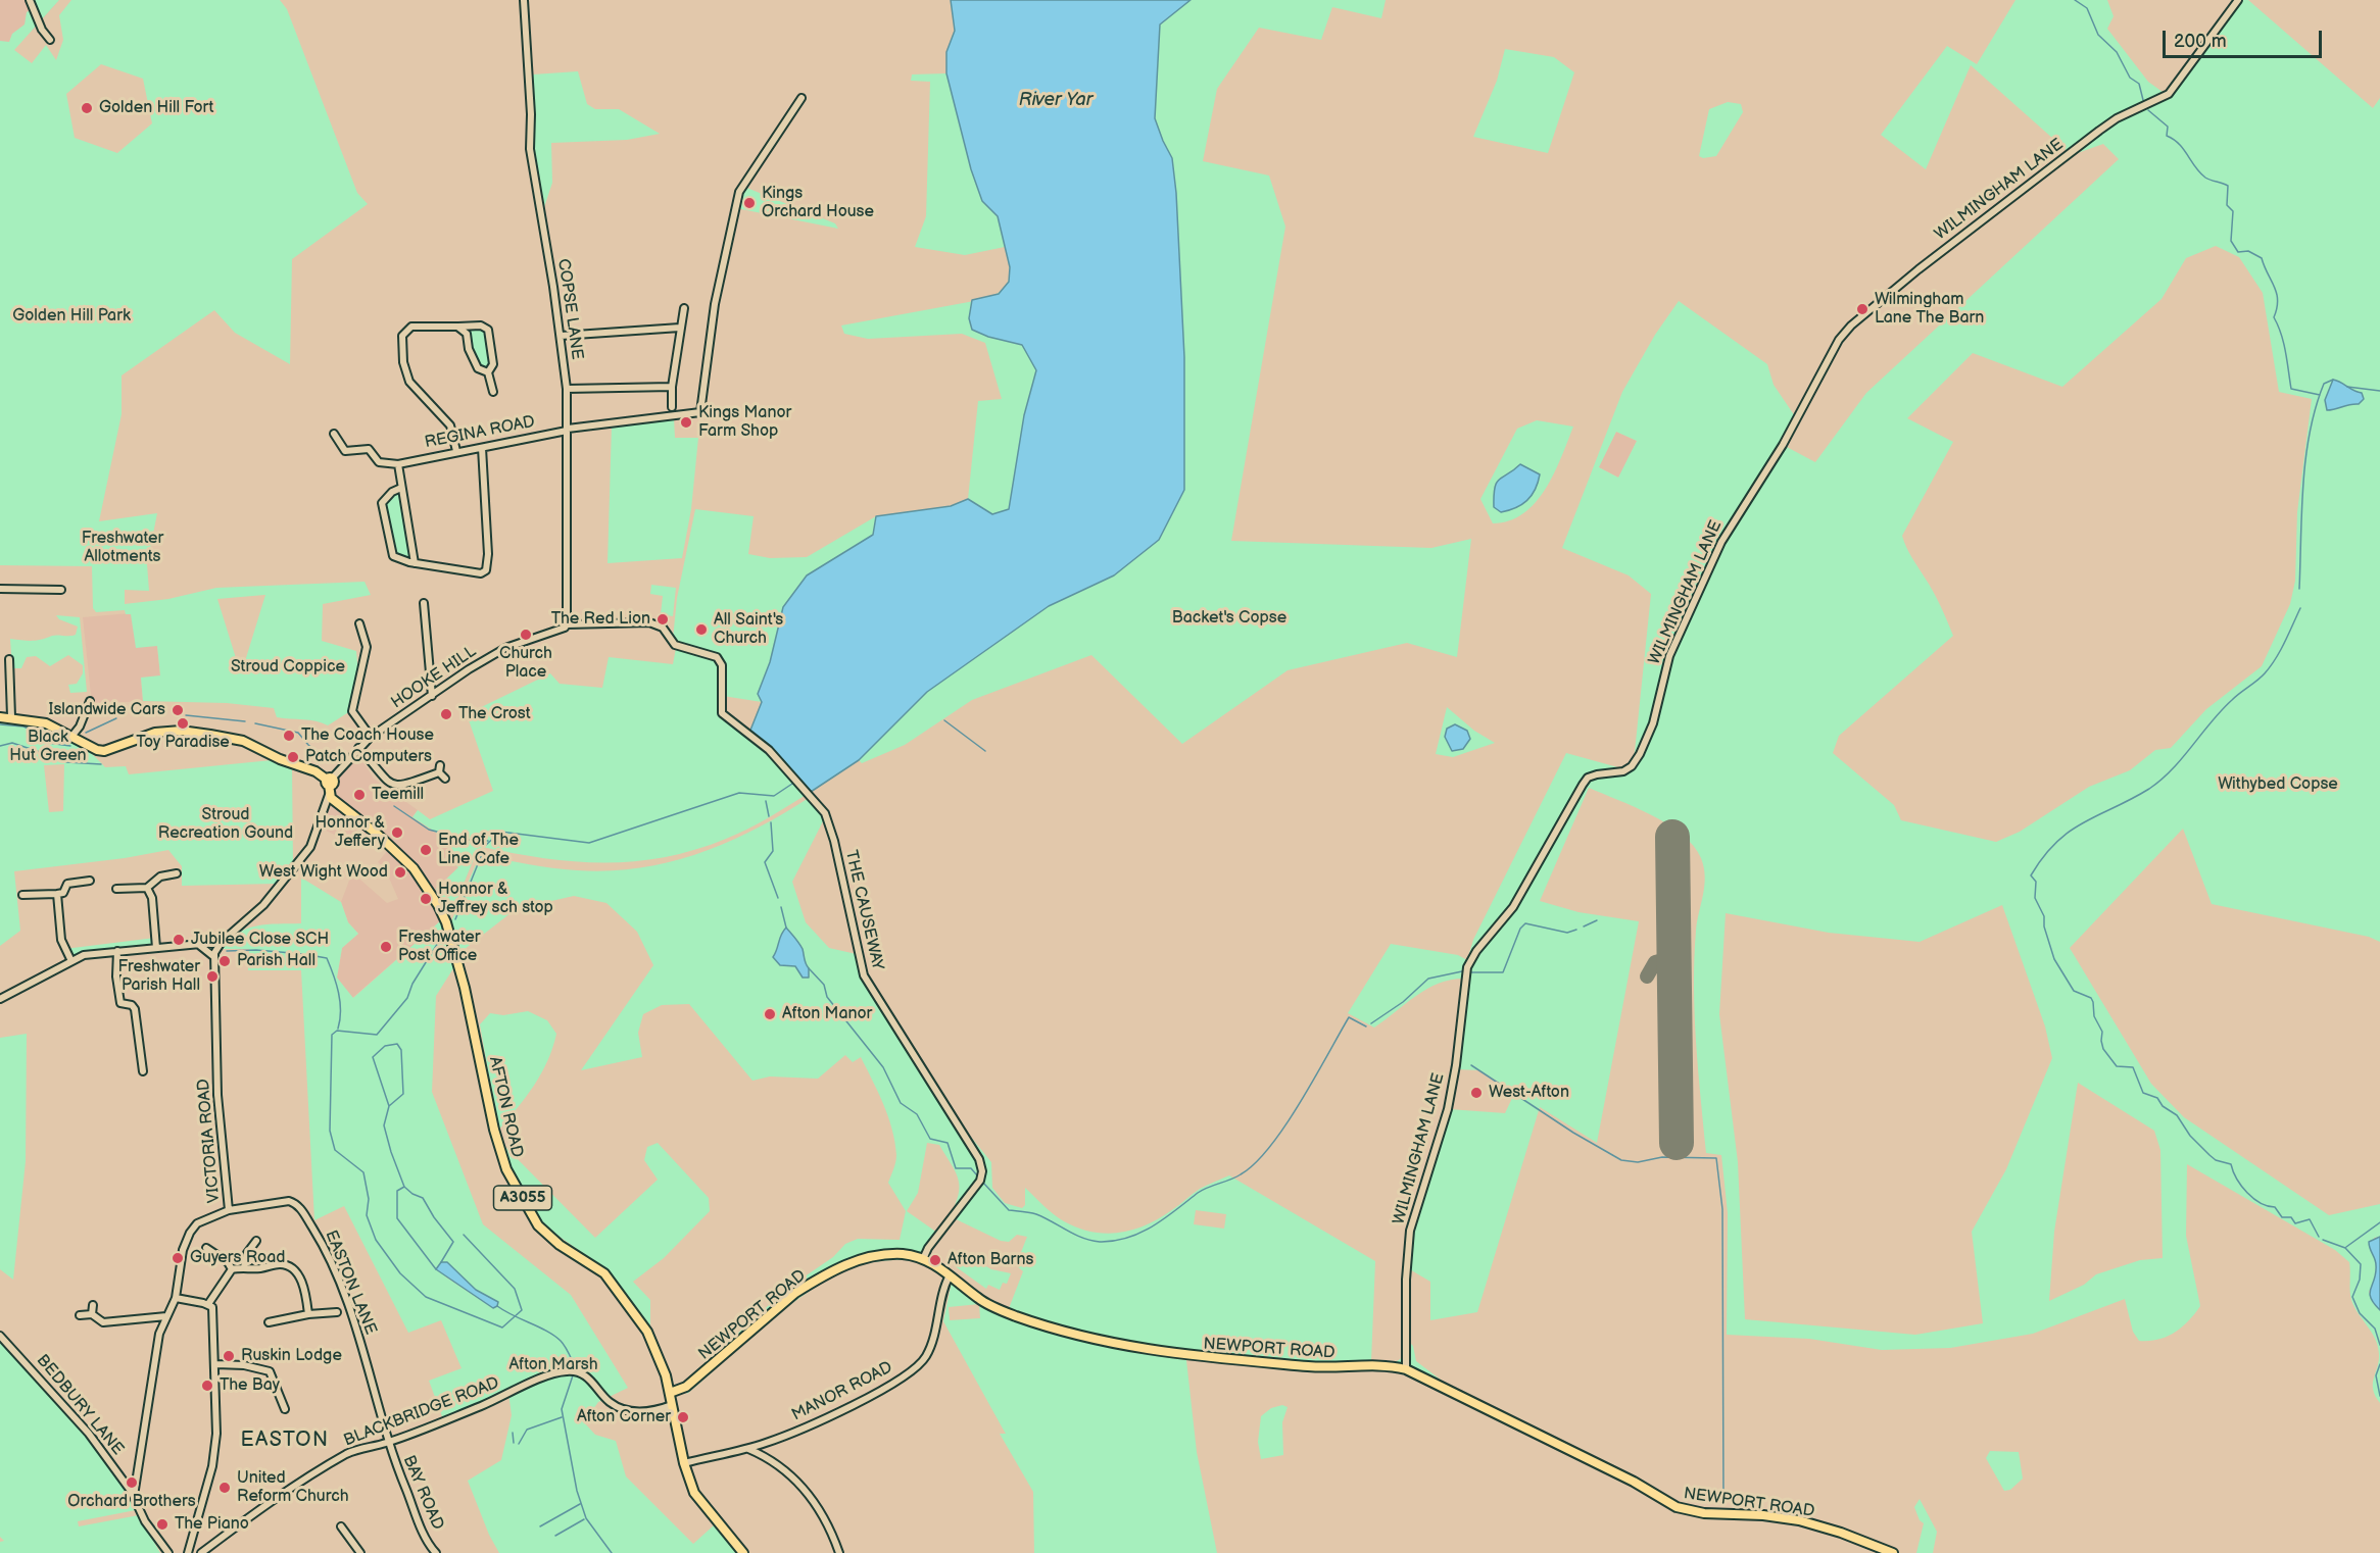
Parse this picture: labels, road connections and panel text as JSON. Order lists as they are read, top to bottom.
{
  "streets": {
    "main road": ["AFTON ROAD", "A3055", "NEWPORT ROAD"],
    "street": [
      "WILMINGHAM LANE",
      "COPSE LANE",
      "REGINA ROAD",
      "HOOKE HILL",
      "THE CAUSEWAY",
      "VICTORIA ROAD",
      "EASTON LANE",
      "MANOR ROAD",
      "BEDBURY LANE",
      "BLACKBRIDGE ROAD",
      "BAY ROAD"
    ]
  },
  "crossings": [
    ["WILMINGHAM LANE", "NEWPORT ROAD"],
    ["COPSE LANE", "REGINA ROAD"],
    ["COPSE LANE", "HOOKE HILL"],
    ["COPSE LANE", "THE CAUSEWAY"],
    ["HOOKE HILL", "THE CAUSEWAY"],
    ["THE CAUSEWAY", "NEWPORT ROAD"],
    ["AFTON ROAD", "NEWPORT ROAD"],
    ["AFTON ROAD", "MANOR ROAD"],
    ["AFTON ROAD", "BLACKBRIDGE ROAD"],
    ["VICTORIA ROAD", "EASTON LANE"],
    ["VICTORIA ROAD", "BEDBURY LANE"],
    ["EASTON LANE", "BLACKBRIDGE ROAD"],
    ["EASTON LANE", "BAY ROAD"],
    ["NEWPORT ROAD", "MANOR ROAD"],
    ["BLACKBRIDGE ROAD", "BAY ROAD"]
  ],
  "districts": ["EASTON"],
  "water": ["River Yar"],
  "parks": [
    "Golden Hill Park",
    "Freshwater Allotments",
    "Backet's Copse",
    "Stroud Coppice",
    "Black Hut Green",
    "Withybed Copse",
    "Stroud Recreation Gound",
    "Afton Marsh"
  ],
  "places": [
    "Golden Hill Fort",
    "Kings Orchard House",
    "Wilmingham Lane The Barn",
    "Kings Manor Farm Shop",
    "The Red Lion",
    "All Saint's Church",
    "Church Place",
    "Islandwide Cars",
    "The Crost",
    "Toy Paradise",
    "The Coach House",
    "Patch Computers",
    "Teemill",
    "Honnor & Jeffery",
    "End of The Line Cafe",
    "West Wight Wood",
    "Honnor & Jeffrey sch stop",
    "Jubilee Close SCH",
    "Freshwater Post Office",
    "Parish Hall",
    "Freshwater Parish Hall",
    "Afton Manor",
    "West-Afton",
    "Guyers Road",
    "Afton Barns",
    "Ruskin Lodge",
    "The Bay",
    "Afton Corner",
    "Orchard Brothers",
    "United Reform Church",
    "The Piano"
  ],
  "scale_bar": "200 m"
}
